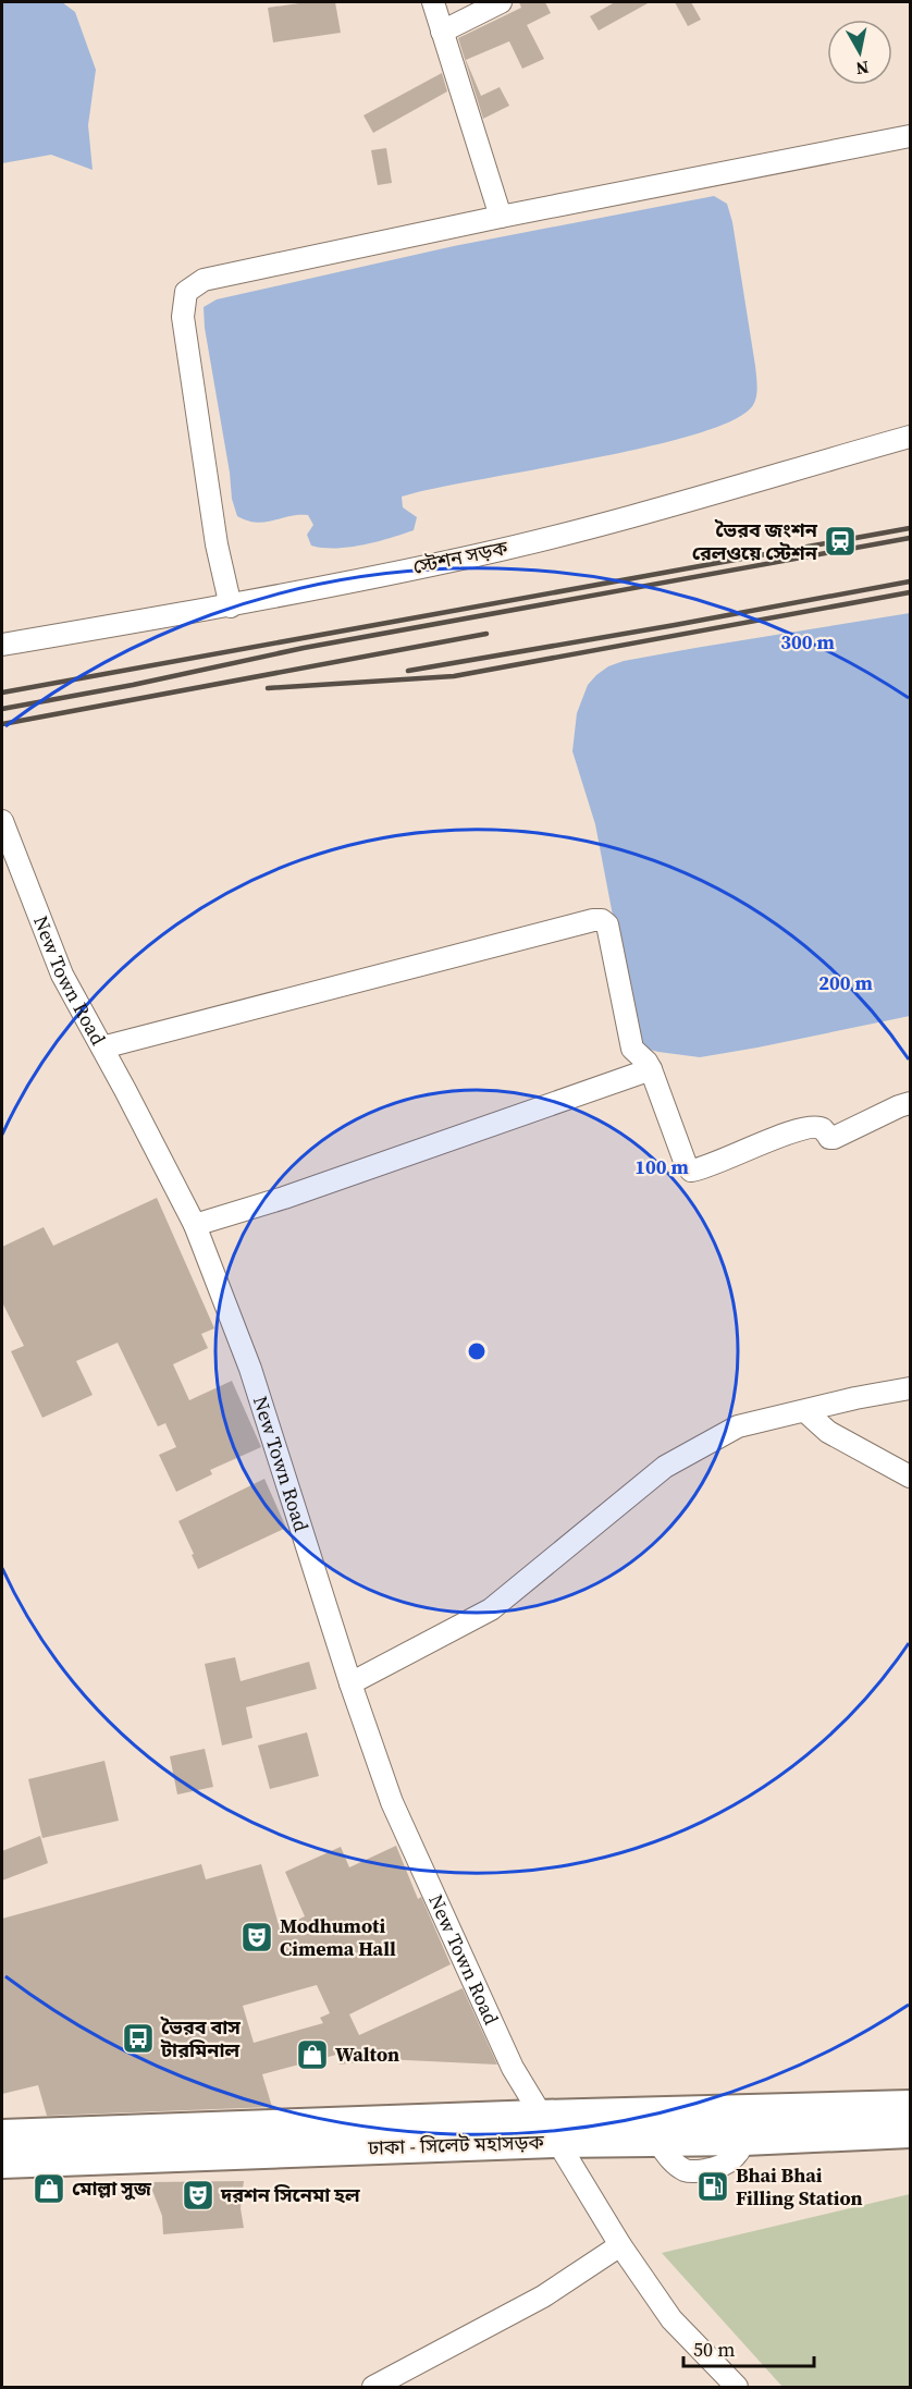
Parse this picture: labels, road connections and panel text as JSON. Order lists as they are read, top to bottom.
{
  "streets": {
    "highway": ["ঢাকা - সিলেট মহাসড়ক"],
    "street": ["স্টেশন সড়ক", "New Town Road"]
  },
  "crossings": [
    ["New Town Road", "ঢাকা - সিলেট মহাসড়ক"]
  ],
  "places": {
    "station": ["ভৈরব জংশন রেলওয়ে স্টেশন"],
    "theatre": ["Modhumoti Cimema Hall", "দরশন সিনেমা হল"],
    "bus stop": ["ভৈরব বাস টারমিনাল"],
    "shop": ["Walton", "মোল্লা সুজ"],
    "fuel station": ["Bhai Bhai Filling Station"]
  },
  "scale_bar": "50 m",
  "north": "bottom",
  "rings": ["300 m", "200 m", "100 m"]
}
